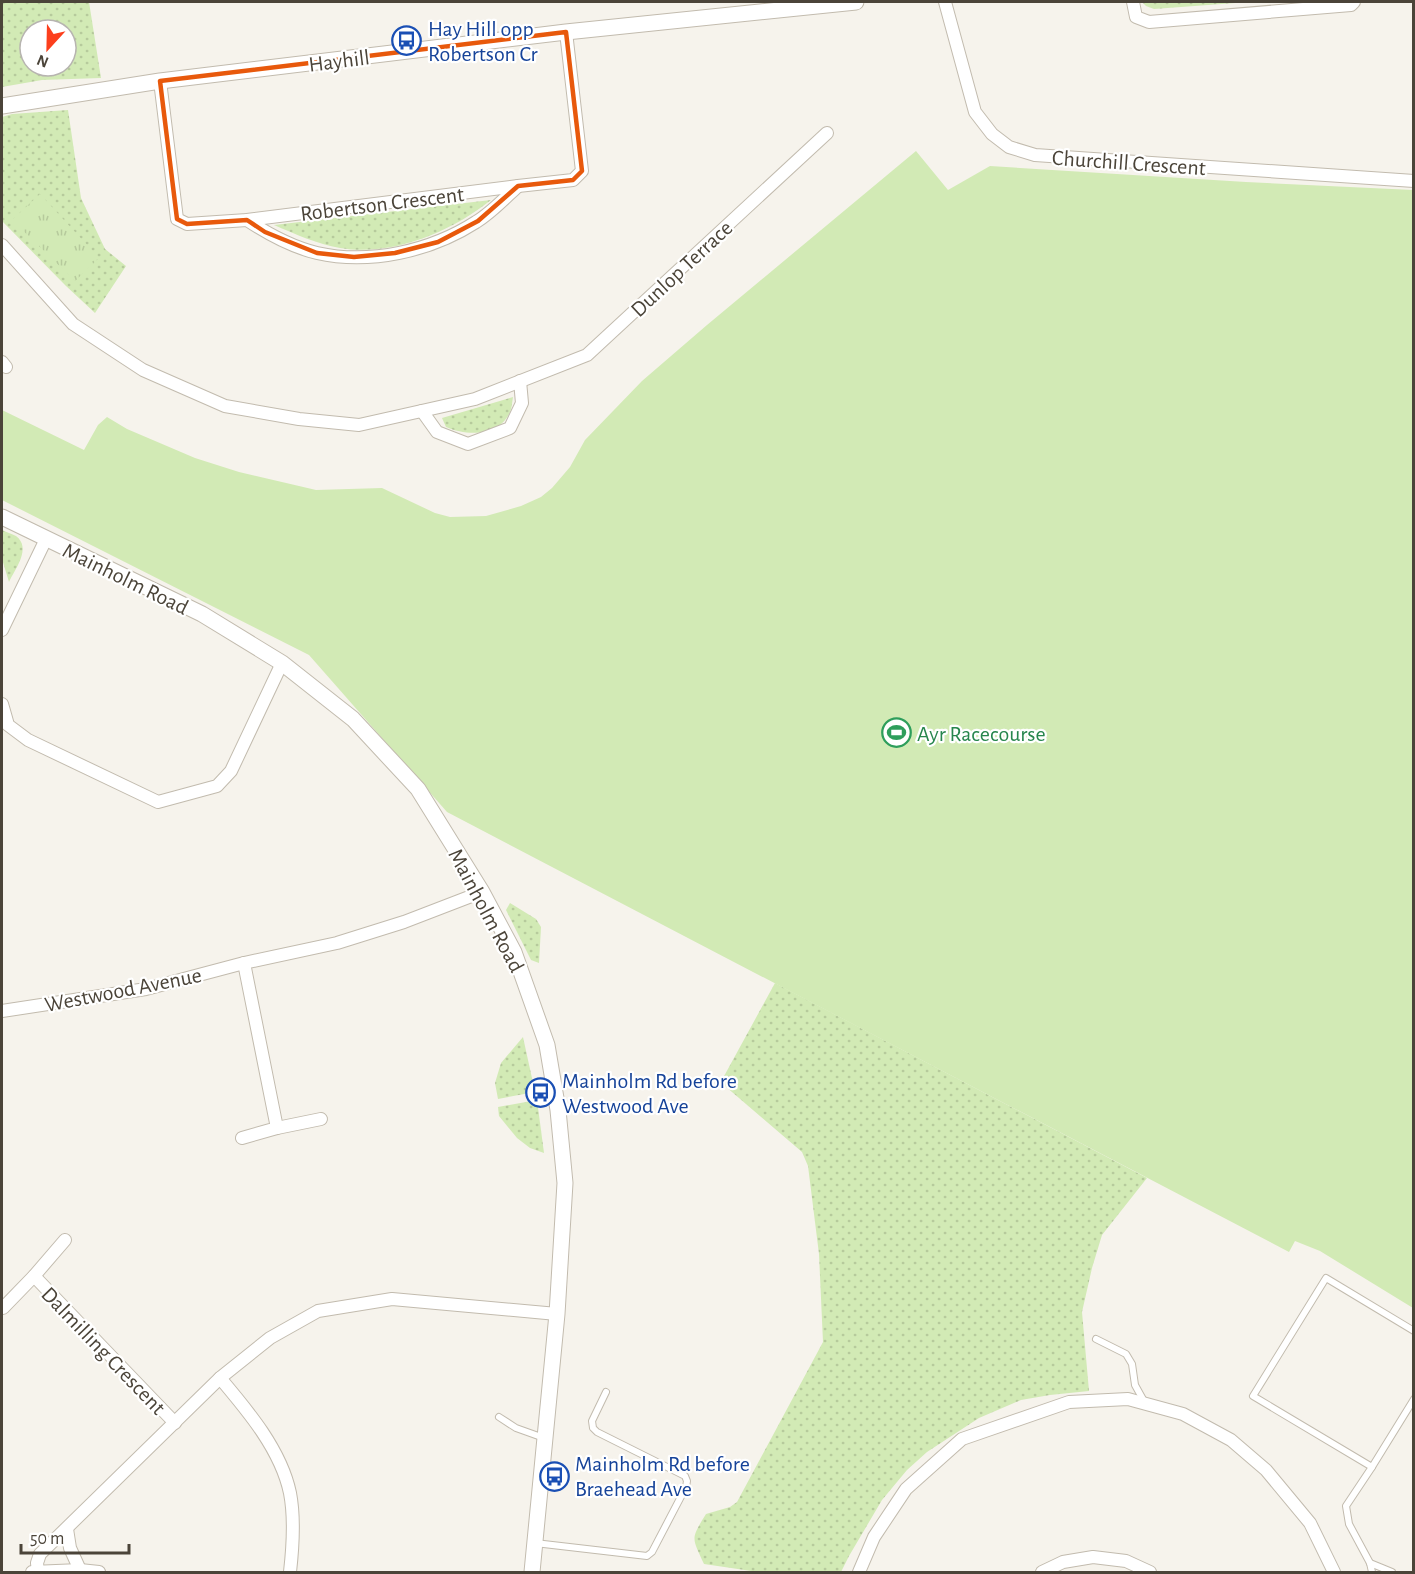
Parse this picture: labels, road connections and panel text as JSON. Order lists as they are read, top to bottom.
{
  "streets": {
    "street": [
      "Hayhill",
      "Churchill Crescent",
      "Robertson Crescent",
      "Dunlop Terrace",
      "Mainholm Road",
      "Westwood Avenue",
      "Dalmilling Crescent"
    ]
  },
  "crossings": [
    ["Hayhill", "Robertson Crescent"],
    ["Mainholm Road", "Westwood Avenue"],
    ["Mainholm Road", "Dalmilling Crescent"]
  ],
  "places": {
    "bus stop": ["Hay Hill opp Robertson Cr", "Mainholm Rd before Westwood Ave", "Mainholm Rd before Braehead Ave"],
    "sports": ["Ayr Racecourse"]
  },
  "scale_bar": "50 m",
  "north": "bottom"
}
